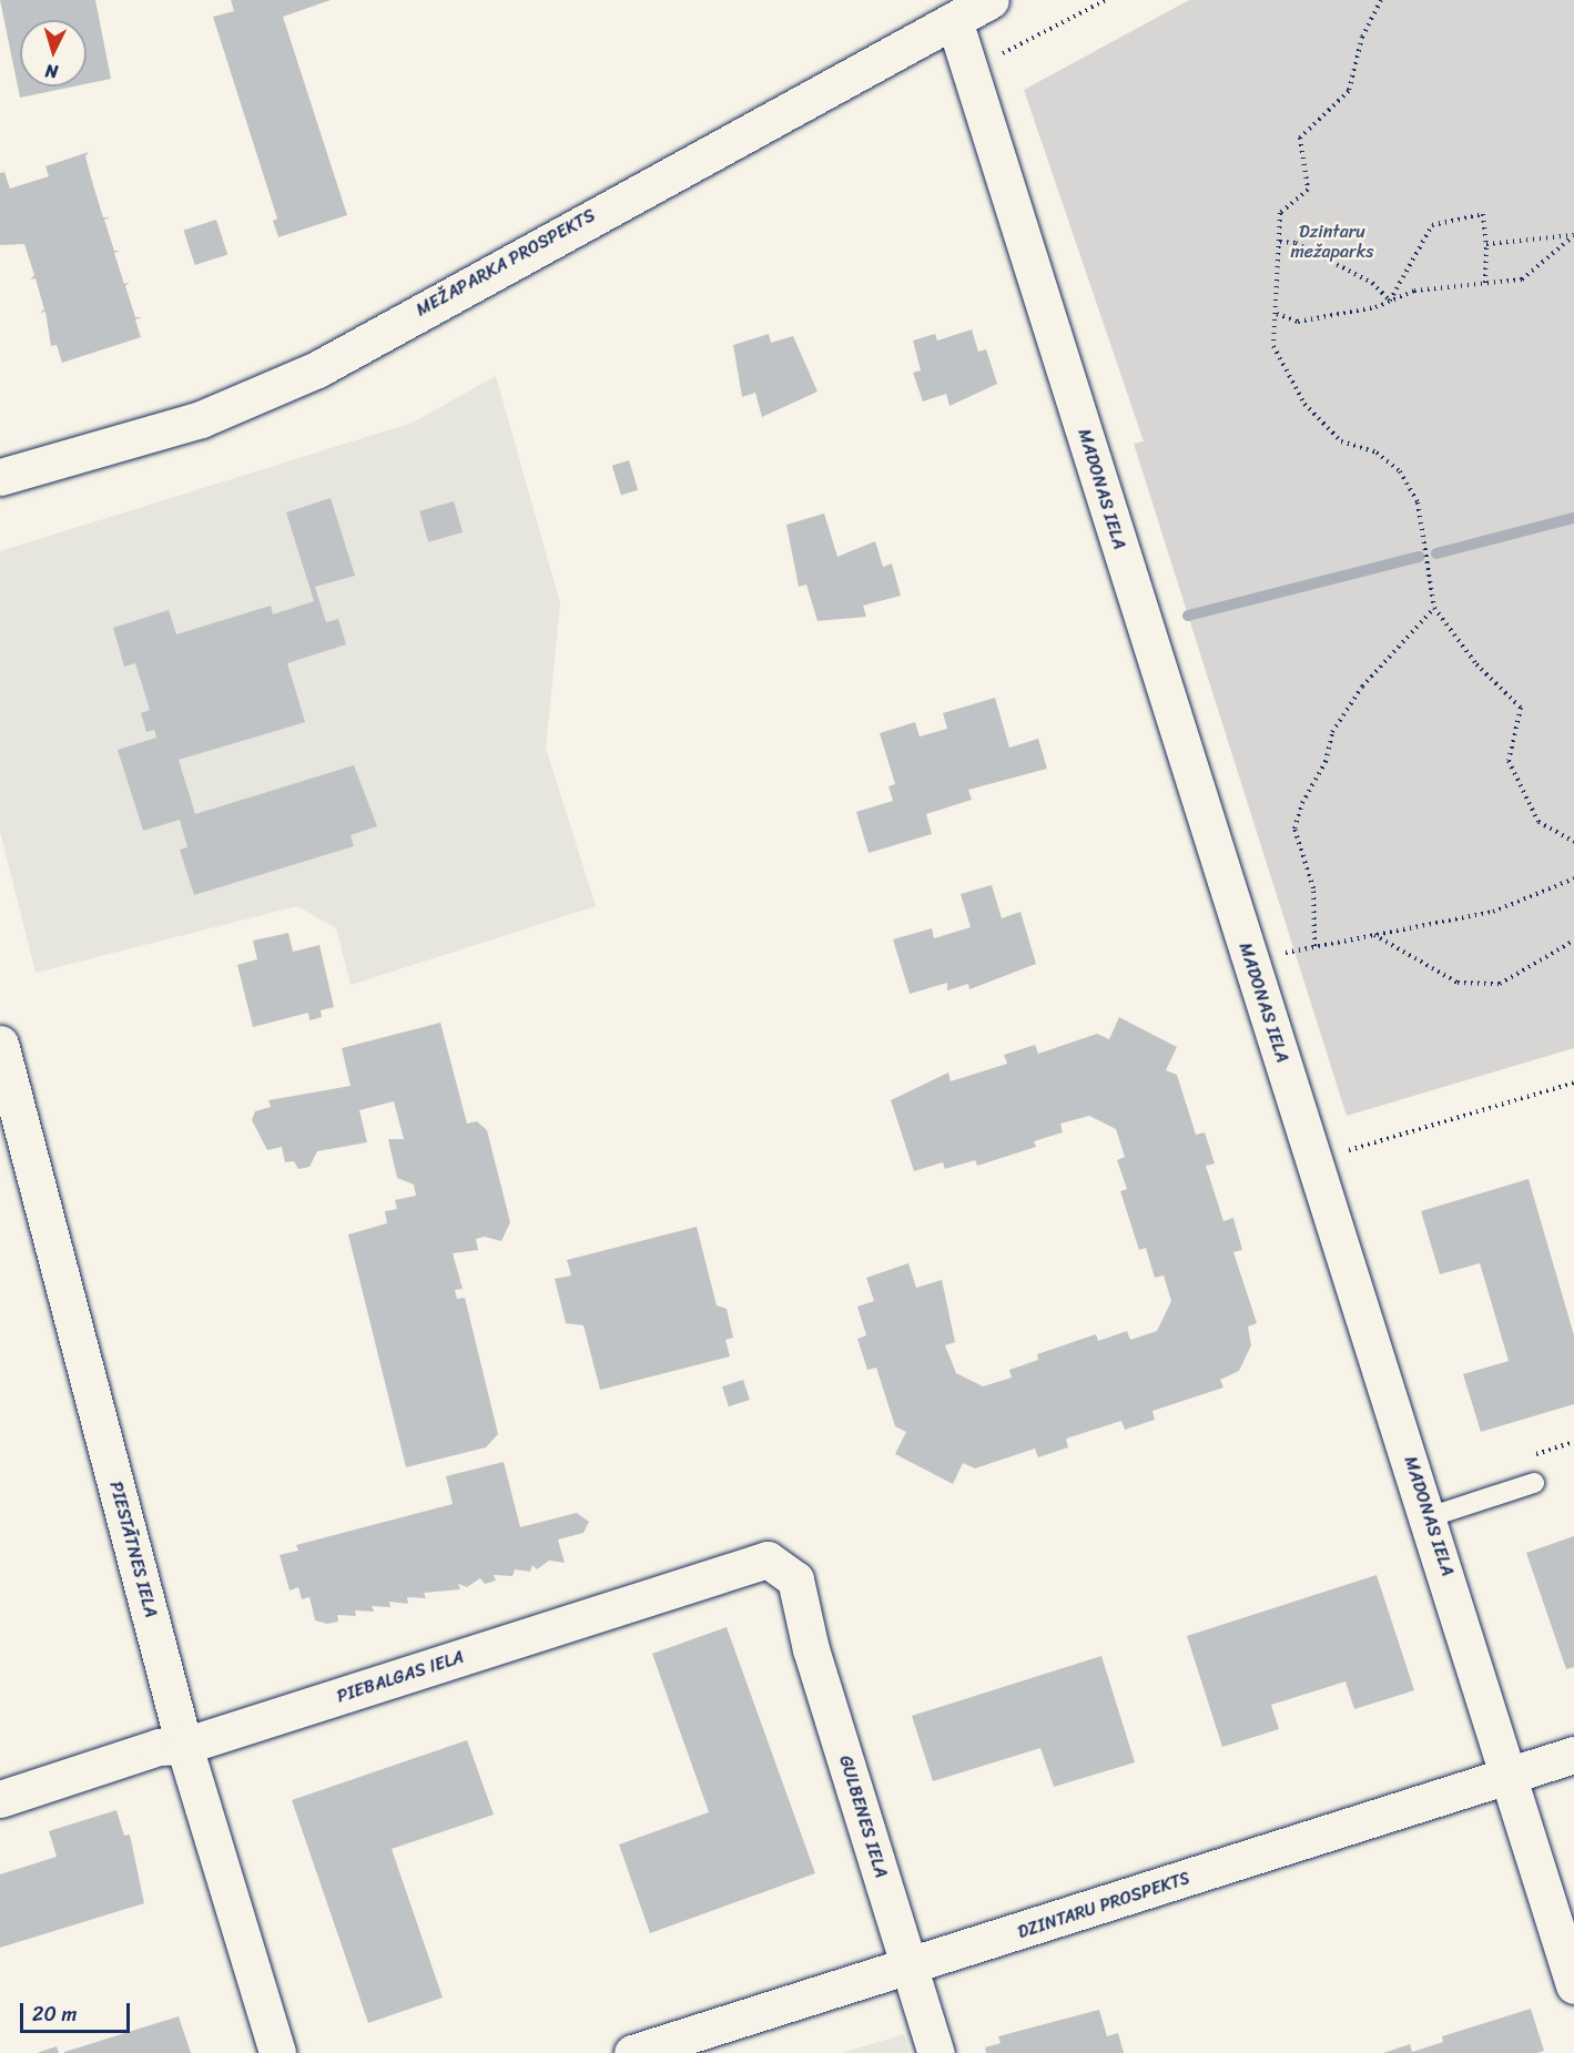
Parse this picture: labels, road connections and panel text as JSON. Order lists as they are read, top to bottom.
{
  "streets": {
    "street": [
      "MEŽAPARKA PROSPEKTS",
      "MADONAS IELA",
      "PIESTĀTNES IELA",
      "PIEBALGAS IELA",
      "GULBENES IELA",
      "DZINTARU PROSPEKTS"
    ]
  },
  "crossings": [
    ["MEŽAPARKA PROSPEKTS", "MADONAS IELA"],
    ["MADONAS IELA", "DZINTARU PROSPEKTS"],
    ["PIESTĀTNES IELA", "PIEBALGAS IELA"],
    ["PIEBALGAS IELA", "GULBENES IELA"],
    ["GULBENES IELA", "DZINTARU PROSPEKTS"]
  ],
  "parks": ["Dzintaru mežaparks"],
  "scale_bar": "20 m",
  "north": "bottom"
}
